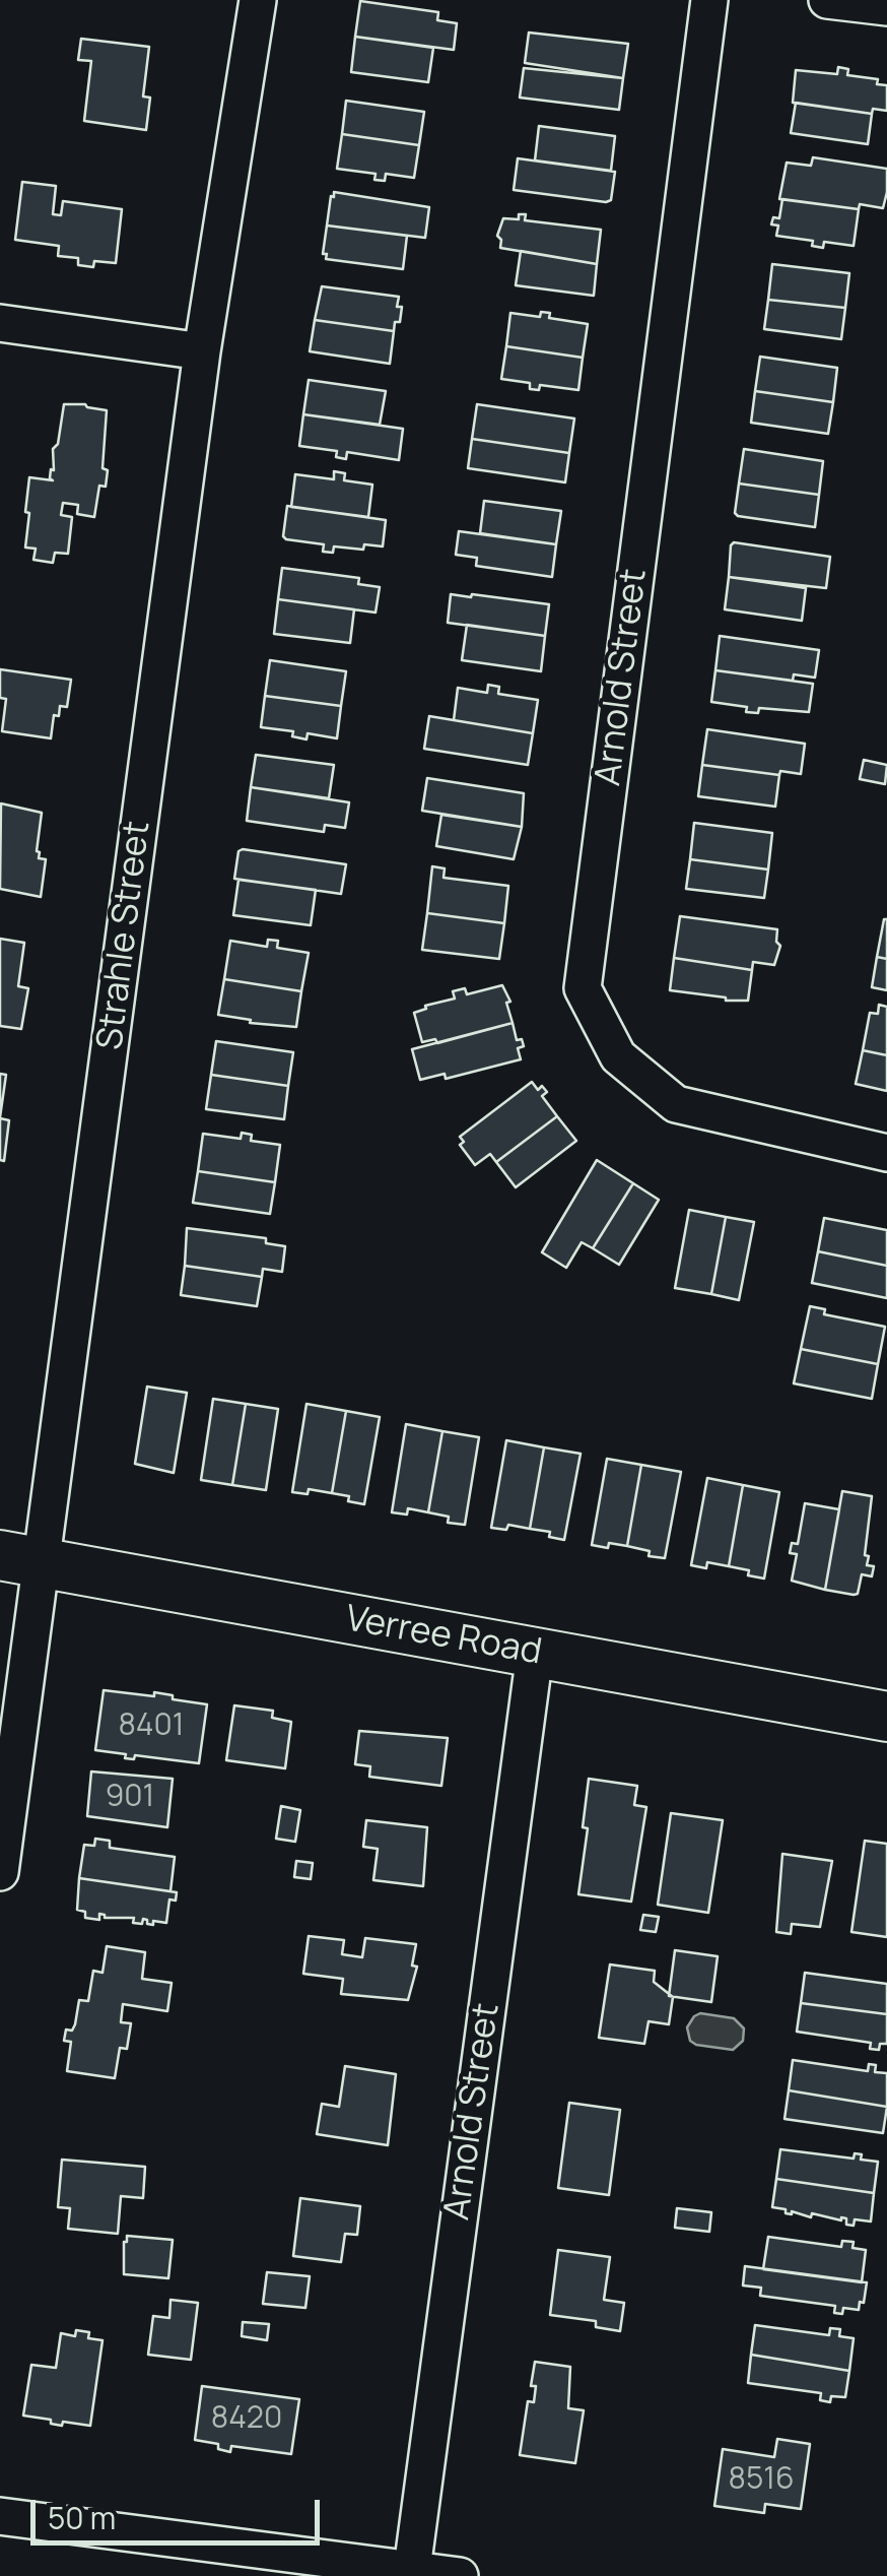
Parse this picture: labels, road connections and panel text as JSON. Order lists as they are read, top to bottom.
{
  "streets": {
    "main road": ["Verree Road"],
    "street": ["Arnold Street", "Strahle Street"]
  },
  "crossings": [
    ["Arnold Street", "Verree Road"],
    ["Strahle Street", "Verree Road"]
  ],
  "house_numbers": [
    "8401",
    "901",
    "8420",
    "8516"
  ],
  "scale_bar": "50 m"
}
